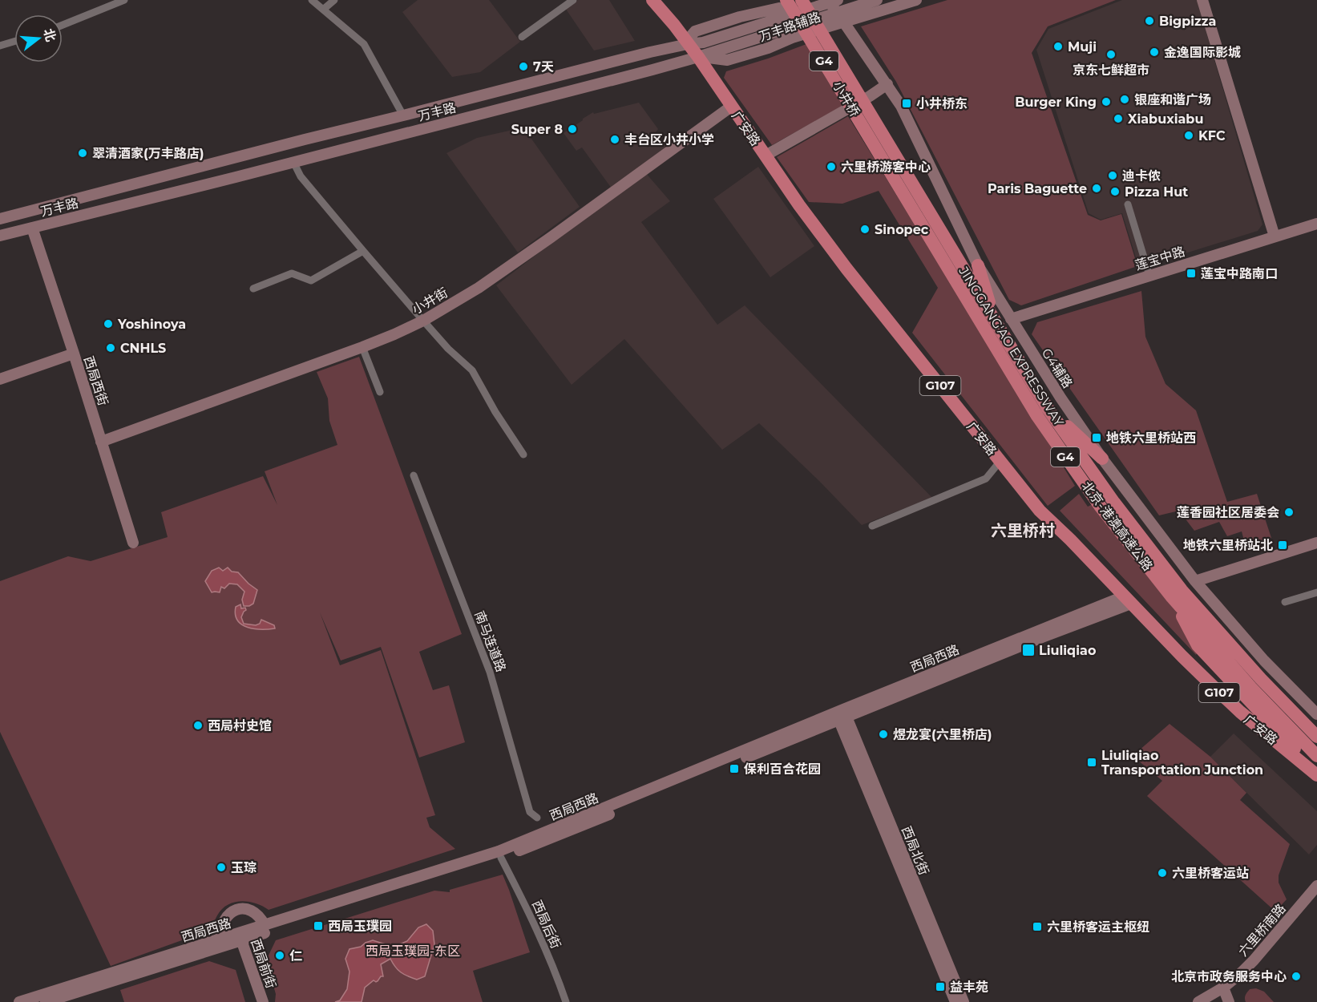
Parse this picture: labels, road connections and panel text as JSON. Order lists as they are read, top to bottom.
{
  "streets": {
    "highway": [
      "G4",
      "小井桥",
      "广安路",
      "JINGGANG'AO EXPRESSWAY",
      "G107",
      "北京-港澳高速公路"
    ],
    "street": [
      "万丰路",
      "莲宝中路",
      "小井街",
      "G4辅路",
      "西局西街",
      "南马连道路",
      "西局西路",
      "西局北街",
      "西局后街",
      "六里桥南路",
      "西局前街"
    ]
  },
  "crossings": [
    ["小井桥", "万丰路"],
    ["小井桥", "JINGGANG'AO EXPRESSWAY"],
    ["小井桥", "北京-港澳高速公路"],
    ["万丰路", "广安路"],
    ["万丰路", "G4辅路"],
    ["万丰路", "西局西街"],
    ["万丰路", "G107"],
    ["广安路", "小井街"],
    ["广安路", "G107"],
    ["广安路", "西局西路"],
    ["莲宝中路", "G4辅路"],
    ["小井街", "西局西街"],
    ["JINGGANG'AO EXPRESSWAY", "北京-港澳高速公路"],
    ["西局西路", "西局北街"],
    ["西局西路", "西局后街"],
    ["西局西路", "西局前街"]
  ],
  "districts": ["六里桥村"],
  "parks": ["西局玉璞园-东区"],
  "places": {
    "other": [
      "Bigpizza",
      "Muji",
      "金逸国际影城",
      "京东七鲜超市",
      "7天",
      "银座和谐广场",
      "Burger King",
      "Xiabuxiabu",
      "Super 8",
      "KFC",
      "丰台区小井小学",
      "翠清酒家(万丰路店)",
      "六里桥游客中心",
      "迪卡侬",
      "Paris Baguette",
      "Pizza Hut",
      "Sinopec",
      "Yoshinoya",
      "CNHLS",
      "莲香园社区居委会",
      "西局村史馆",
      "煜龙宴(六里桥店)",
      "玉琮",
      "六里桥客运站",
      "仁",
      "北京市政务服务中心"
    ],
    "transit": [
      "小井桥东",
      "莲宝中路南口",
      "地铁六里桥站西",
      "地铁六里桥站北",
      "Liuliqiao",
      "Liuliqiao Transportation Junction",
      "保利百合花园",
      "西局玉璞园",
      "六里桥客运主枢纽",
      "益丰苑"
    ]
  },
  "north": "right"
}
